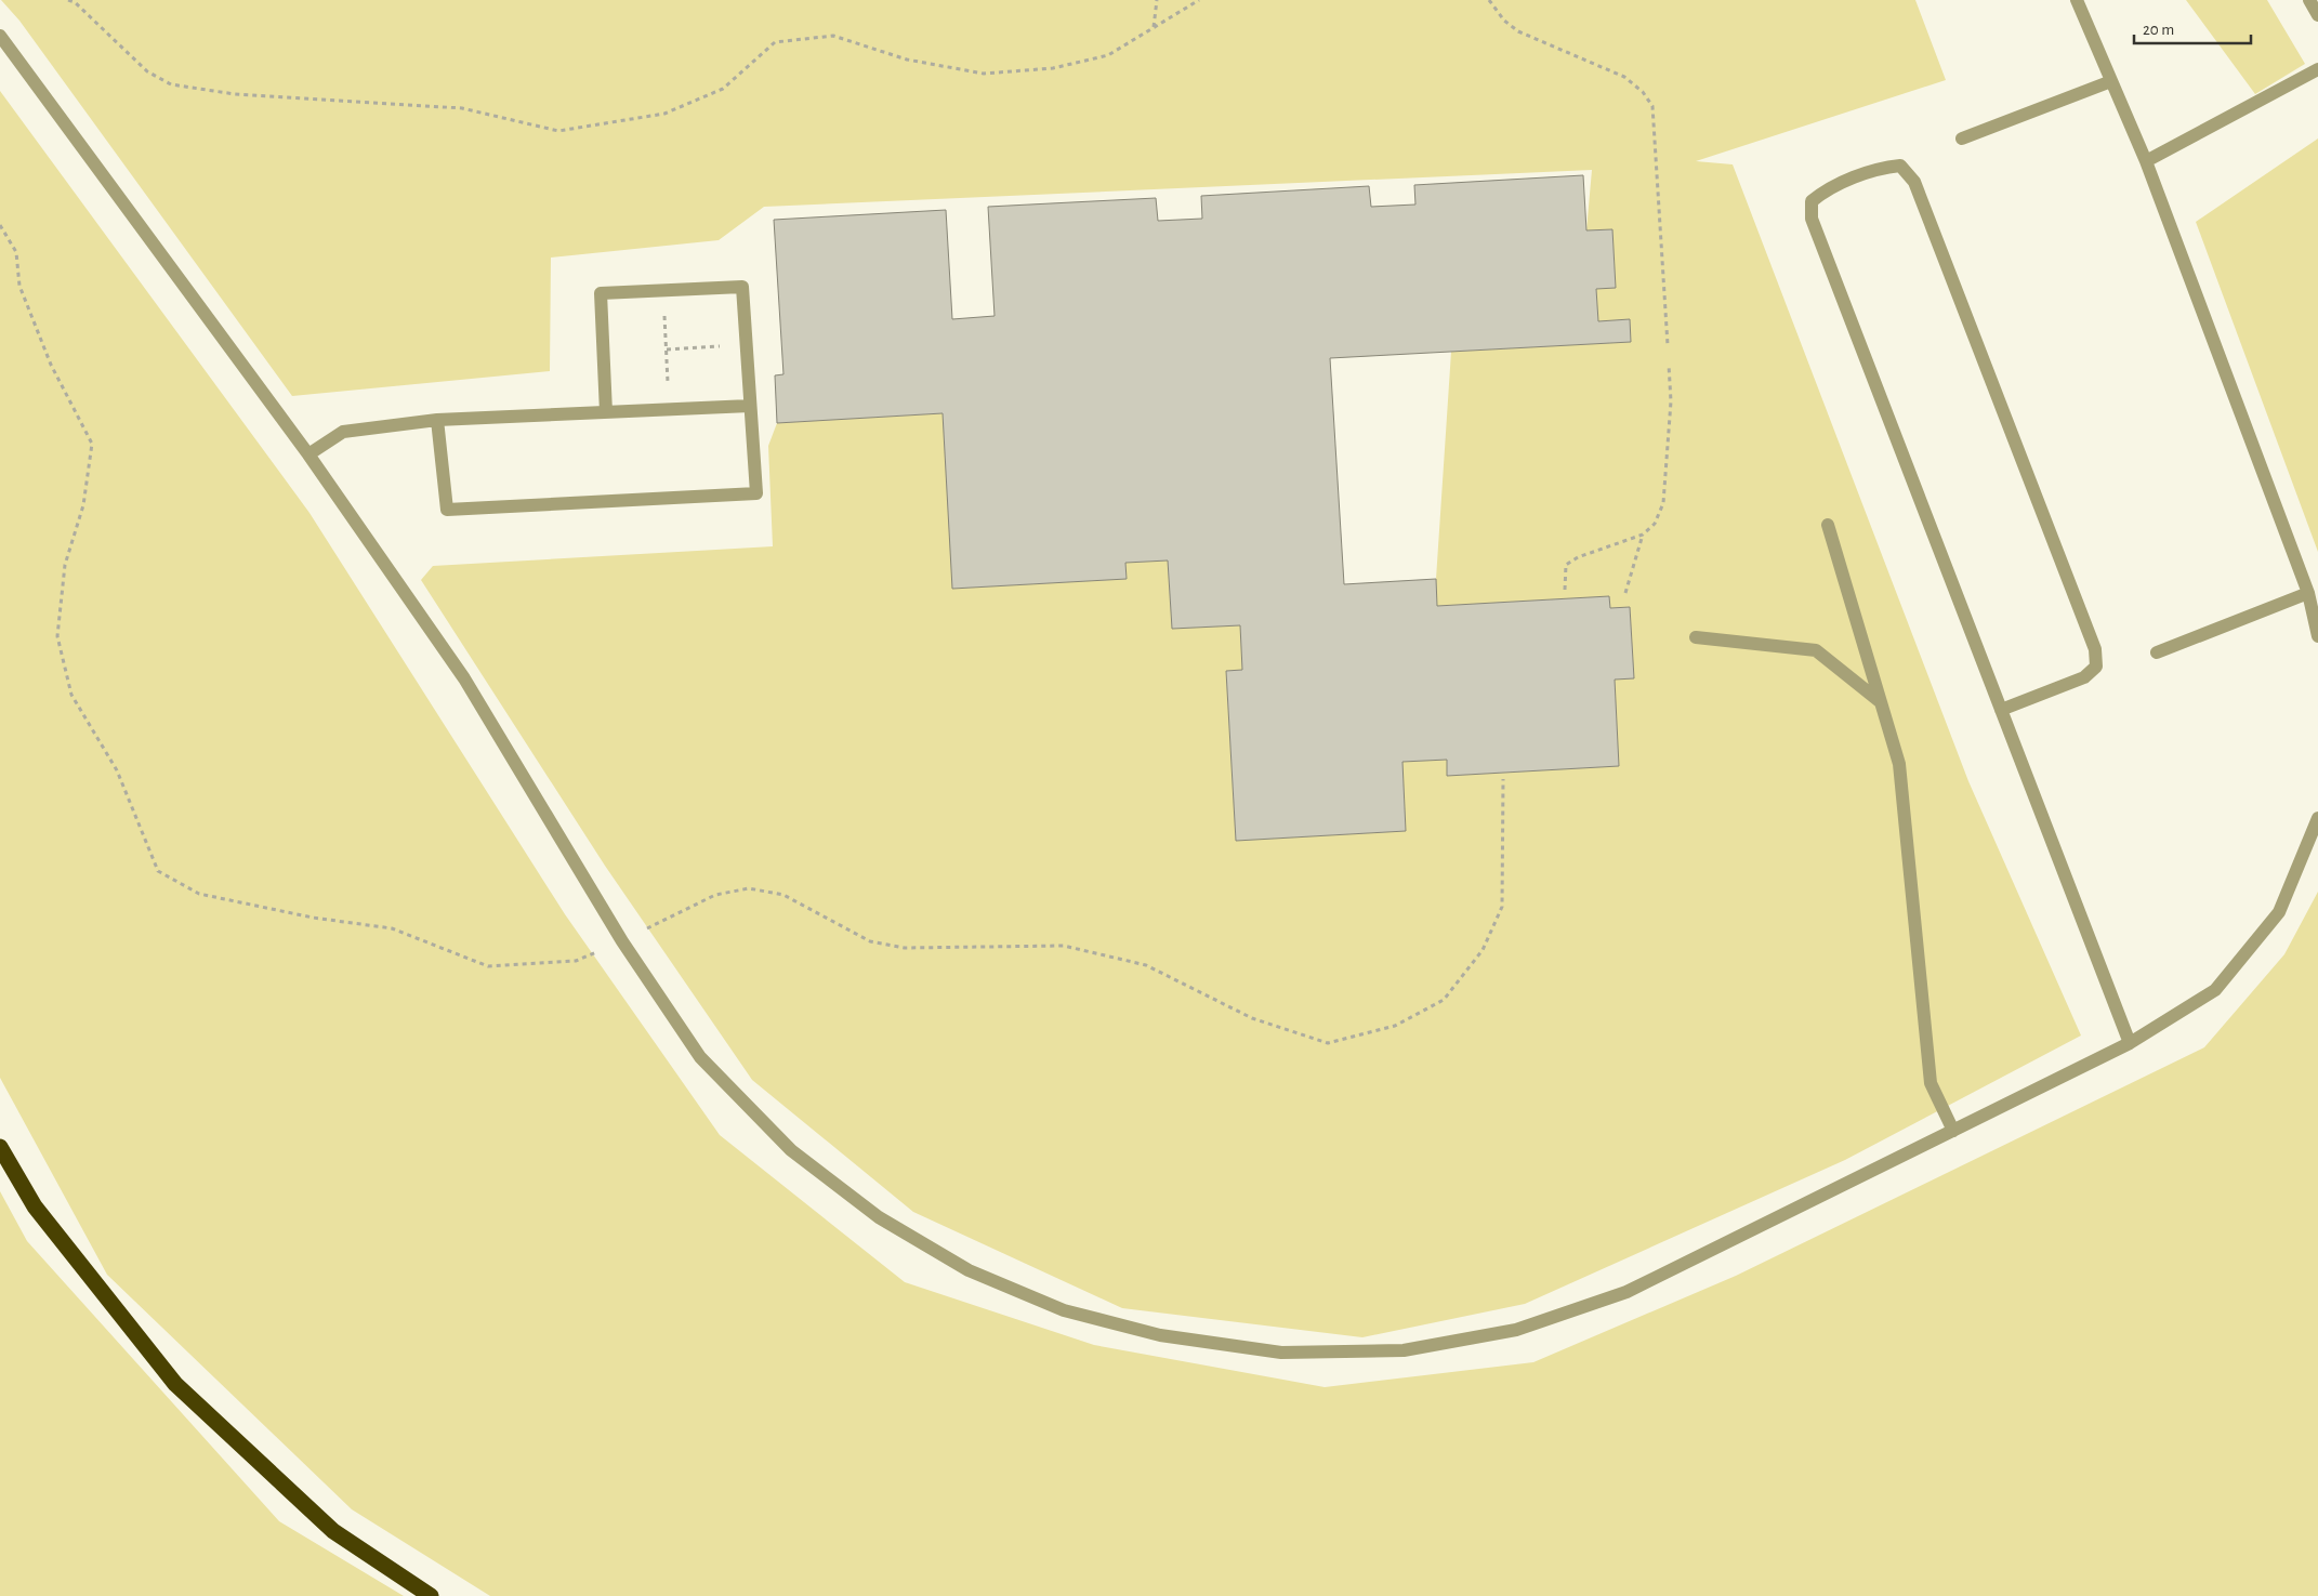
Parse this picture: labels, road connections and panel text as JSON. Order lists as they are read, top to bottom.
{
  "scale_bar": "20 m"
}
